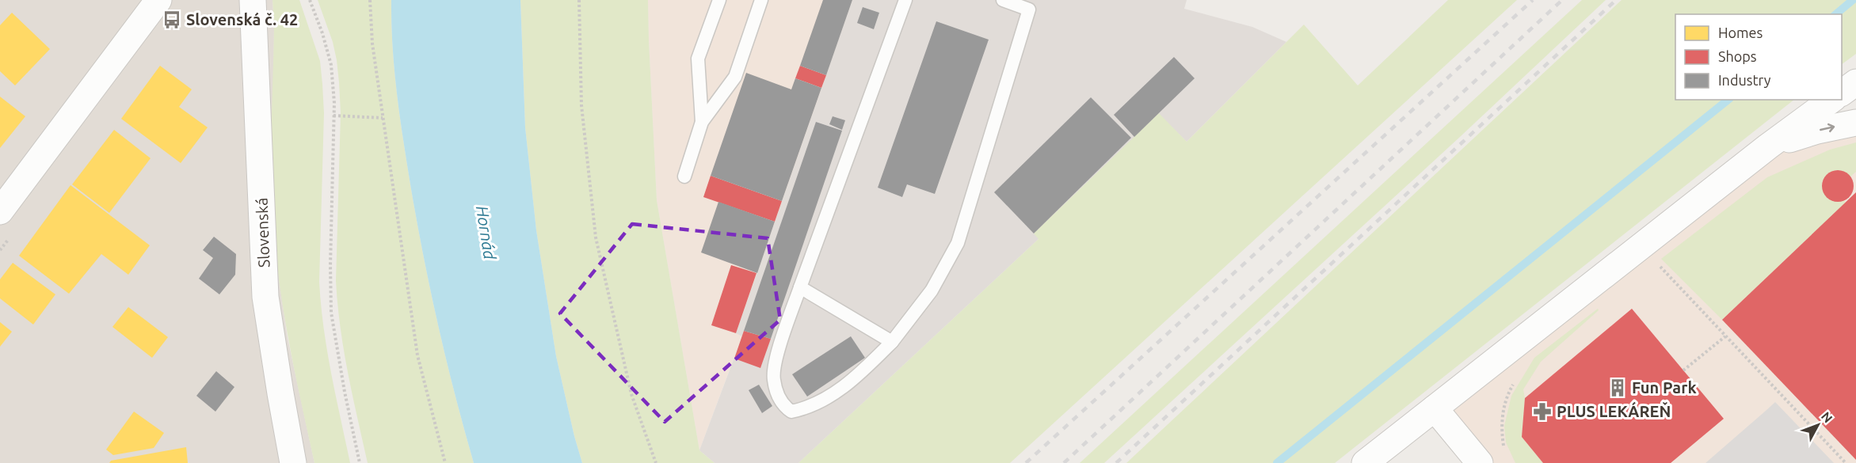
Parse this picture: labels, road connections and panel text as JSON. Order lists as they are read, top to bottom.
{
  "streets": {
    "street": ["Slovenská"]
  },
  "water": ["Hornád"],
  "places": {
    "bus stop": ["Slovenská č. 42"],
    "building": ["Fun Park"],
    "pharmacy": ["PLUS LEKÁREŇ"]
  },
  "legend": ["Homes", "Shops", "Industry"],
  "north": "top right"
}
